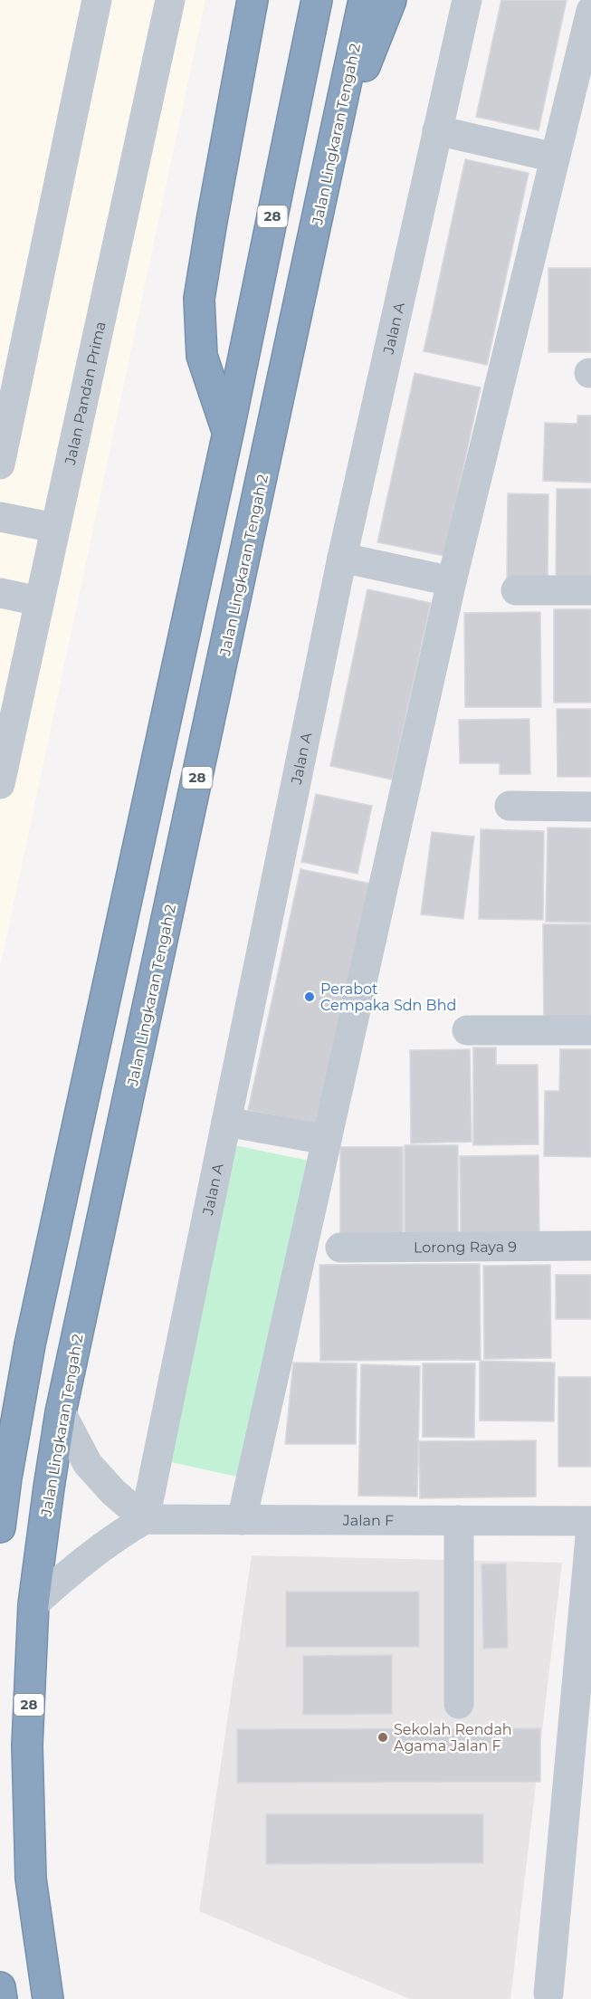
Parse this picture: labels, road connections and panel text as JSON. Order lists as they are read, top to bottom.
{
  "streets": {
    "highway": ["Jalan Lingkaran Tengah 2", "28"],
    "street": [
      "Jalan A",
      "Jalan Pandan Prima",
      "Lorong Raya 9",
      "Jalan F"
    ]
  },
  "crossings": [
    ["Jalan A", "Jalan F"]
  ],
  "places": ["Perabot Cempaka Sdn Bhd", "Sekolah Rendah Agama Jalan F"]
}
